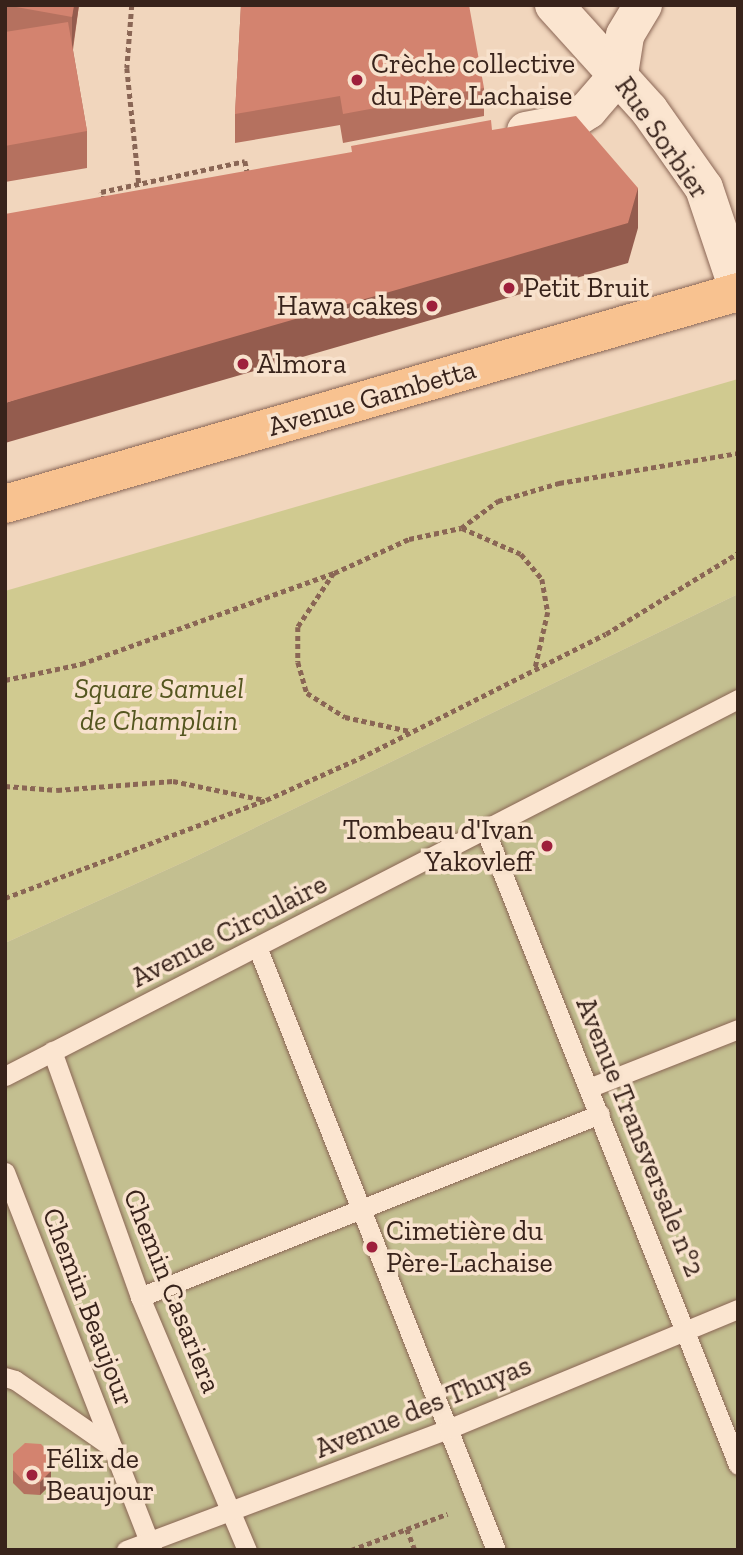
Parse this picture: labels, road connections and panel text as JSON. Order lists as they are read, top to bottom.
{
  "streets": {
    "main road": ["Avenue Gambetta"],
    "street": ["Rue Sorbier"],
    "lane": [
      "Avenue Circulaire",
      "Avenue Transversale n°2",
      "Chemin Casariera",
      "Chemin Beaujour",
      "Avenue des Thuyas"
    ]
  },
  "crossings": [
    ["Rue Sorbier", "Avenue Gambetta"],
    ["Avenue Circulaire", "Avenue Transversale n°2"],
    ["Avenue Circulaire", "Chemin Casariera"],
    ["Avenue Transversale n°2", "Avenue des Thuyas"],
    ["Chemin Casariera", "Avenue des Thuyas"],
    ["Chemin Beaujour", "Avenue des Thuyas"]
  ],
  "parks": ["Square Samuel de Champlain"],
  "places": [
    "Crèche collective du Père Lachaise",
    "Petit Bruit",
    "Hawa cakes",
    "Almora",
    "Tombeau d'Ivan Yakovleff",
    "Cimetière du Père-Lachaise",
    "Félix de Beaujour"
  ]
}
